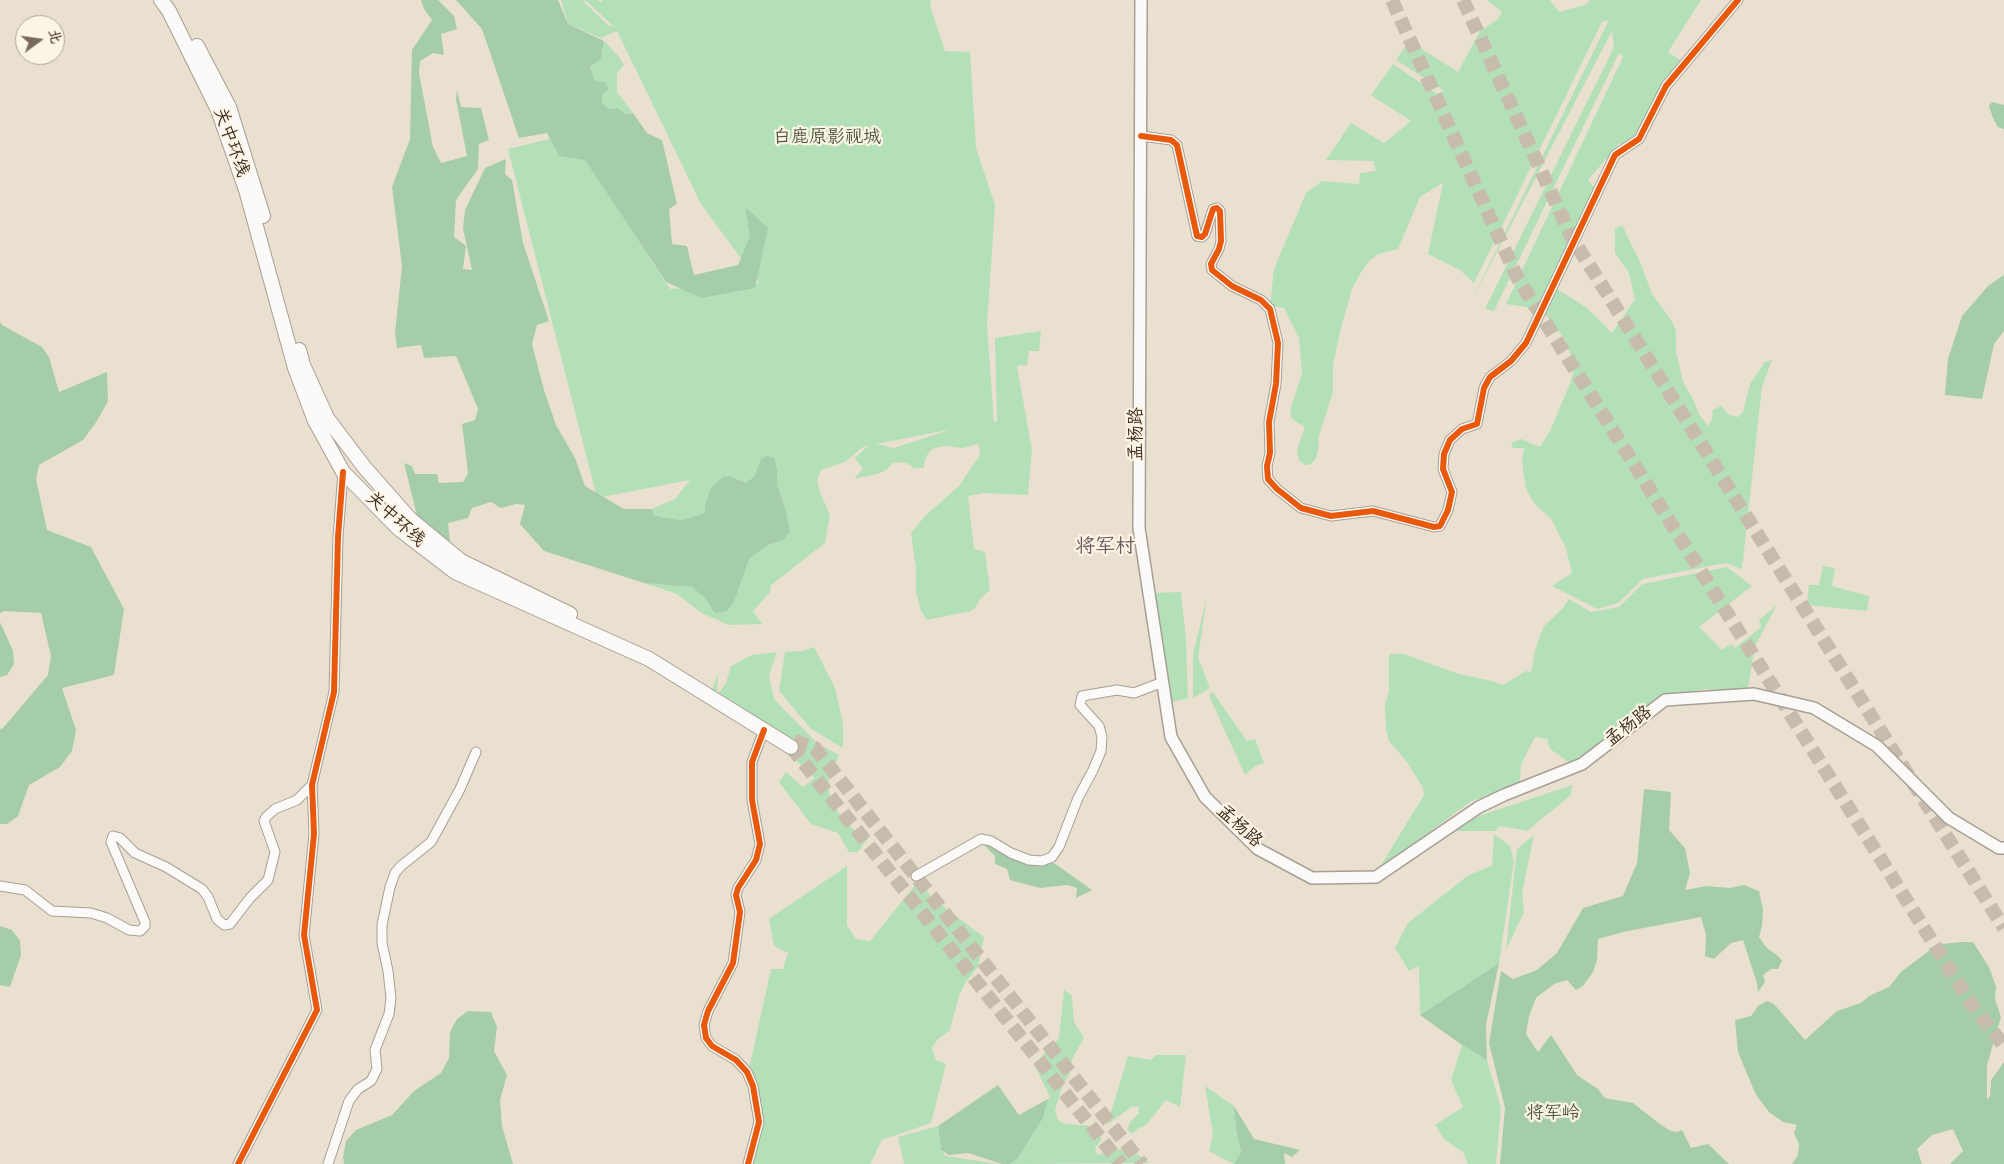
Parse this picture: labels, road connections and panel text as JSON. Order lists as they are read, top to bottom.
{
  "streets": {
    "highway": ["关中环线"],
    "main road": ["孟杨路"]
  },
  "districts": ["将军村"],
  "parks": ["白鹿原影视城", "将军岭"],
  "north": "right"
}
